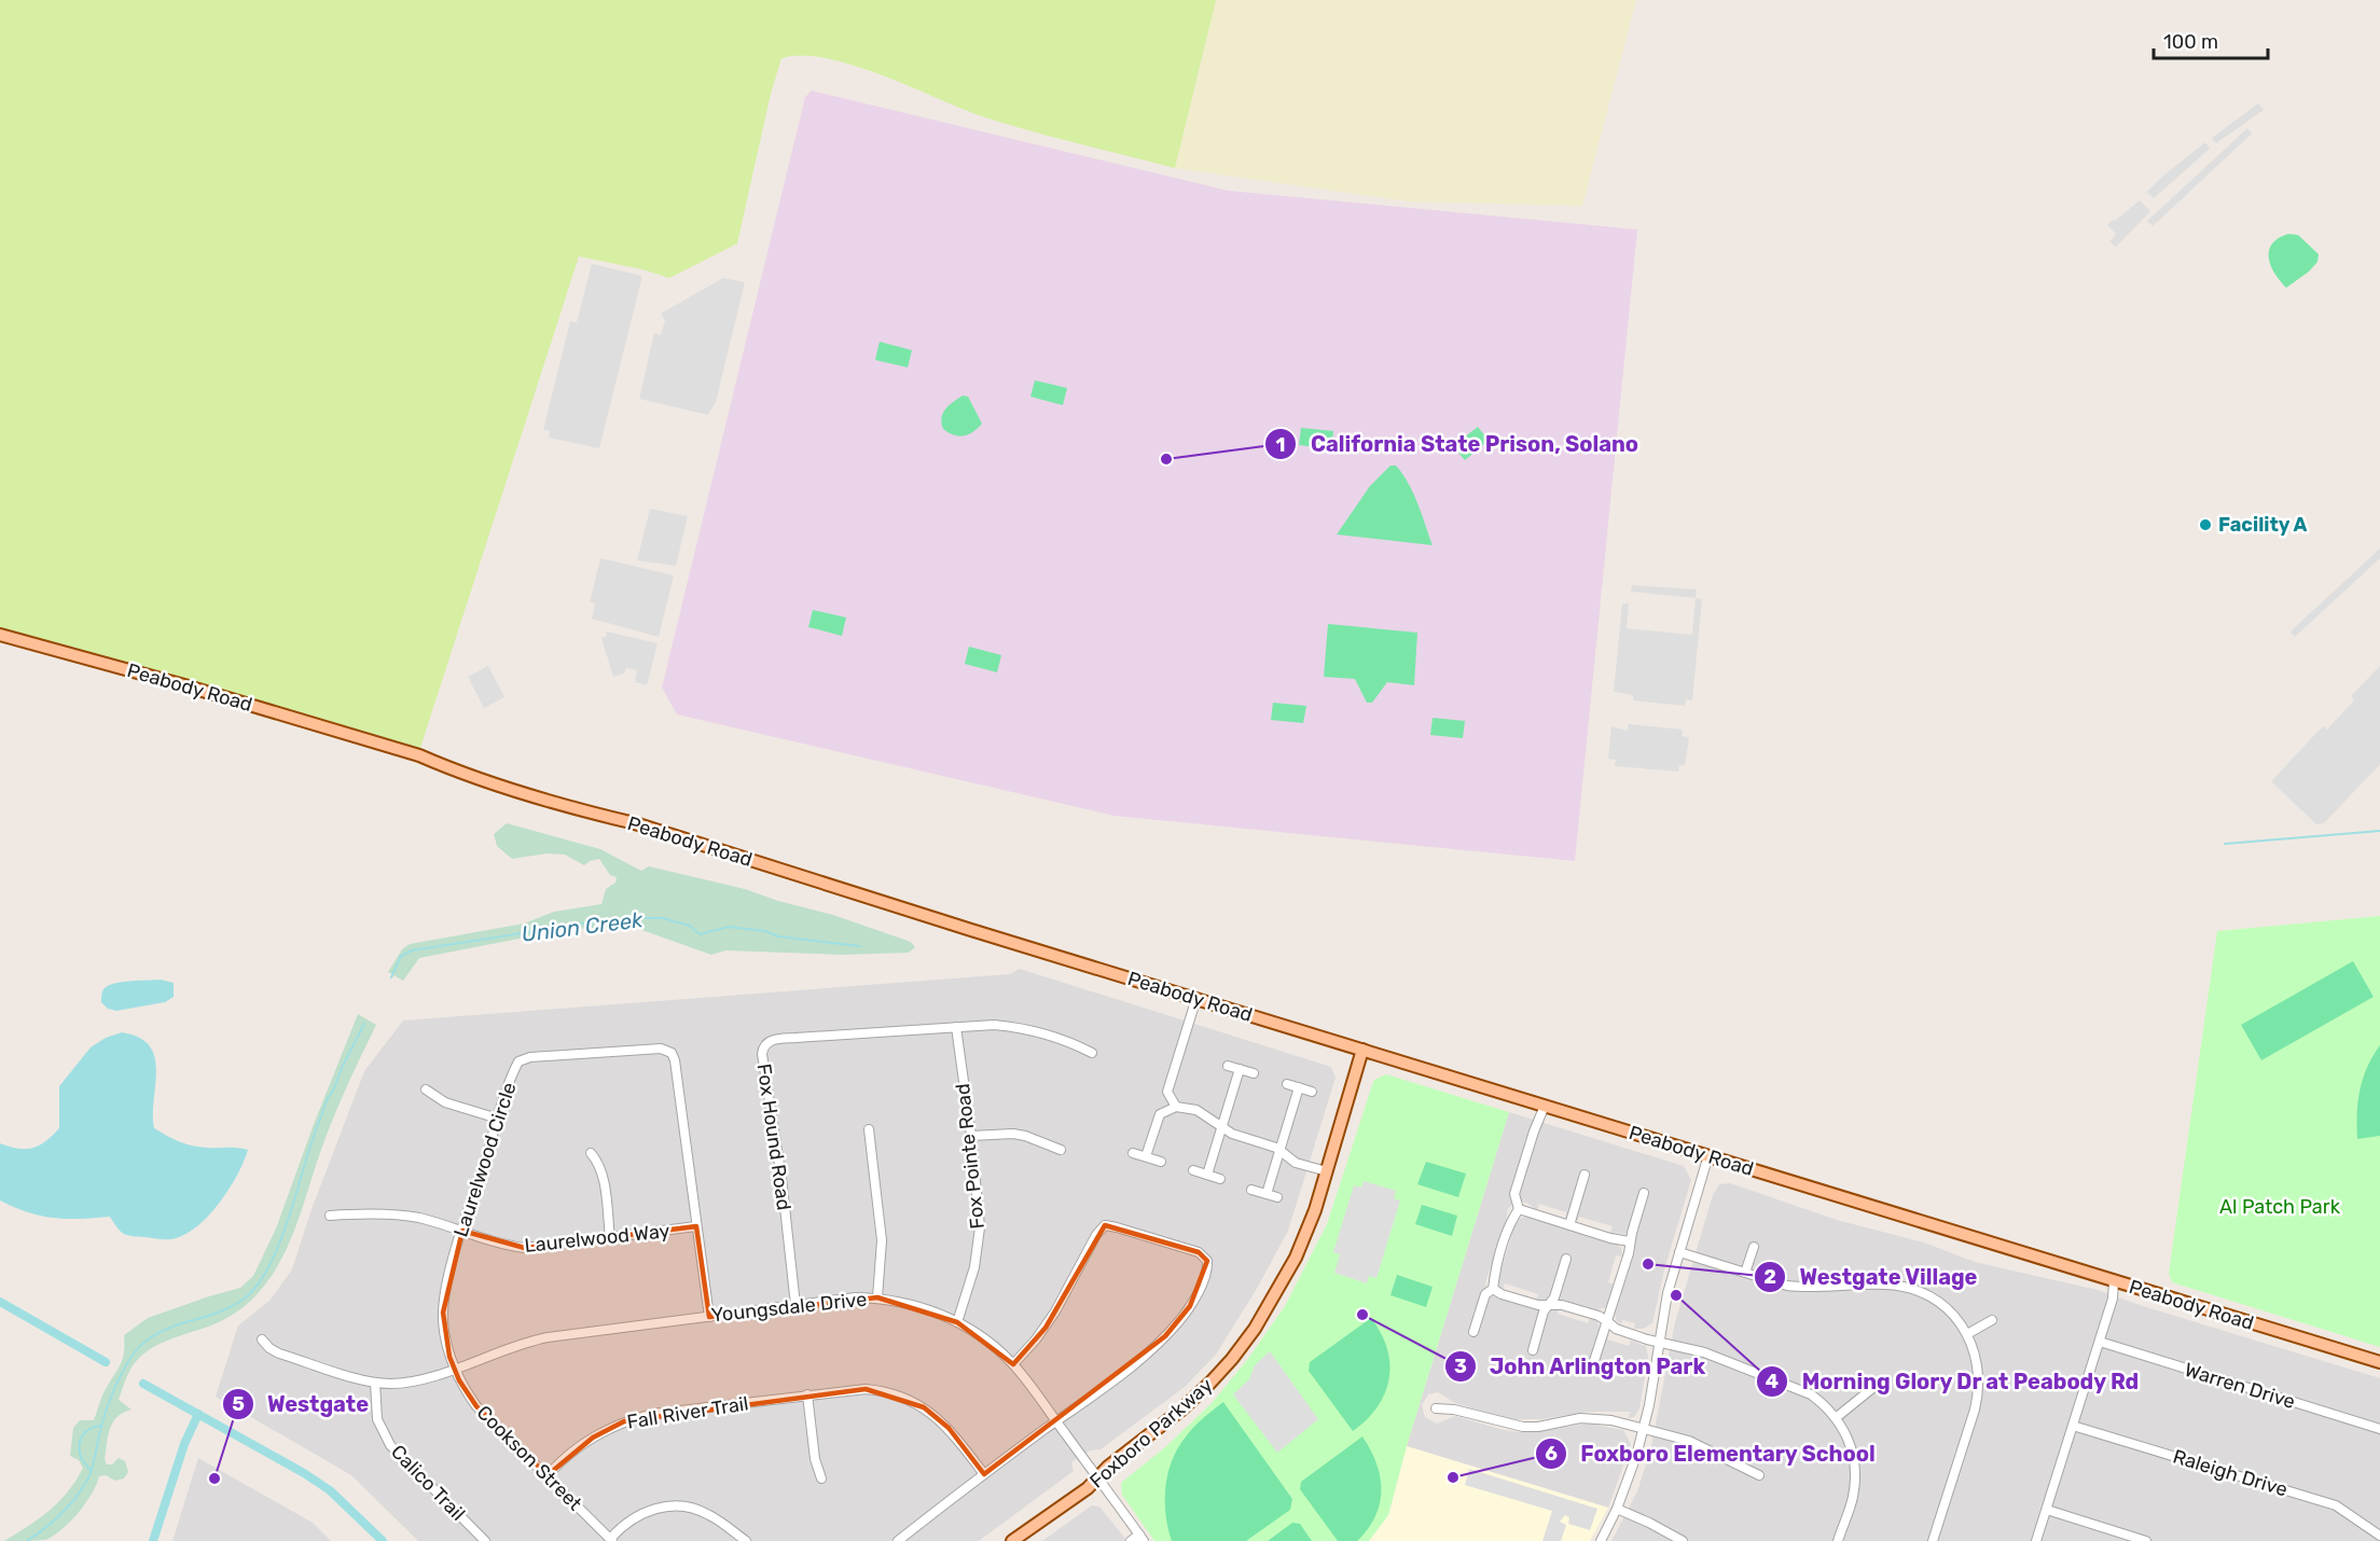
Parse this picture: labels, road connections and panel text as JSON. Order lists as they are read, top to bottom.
{
  "streets": {
    "main road": ["Peabody Road", "Foxboro Parkway"],
    "street": [
      "Fox Hound Road",
      "Fox Pointe Road",
      "Laurelwood Circle",
      "Laurelwood Way",
      "Youngsdale Drive",
      "Warren Drive",
      "Fall River Trail",
      "Cookson Street",
      "Raleigh Drive",
      "Calico Trail"
    ]
  },
  "crossings": [
    ["Peabody Road", "Foxboro Parkway"],
    ["Fox Hound Road", "Fox Pointe Road"],
    ["Fox Hound Road", "Youngsdale Drive"],
    ["Fox Pointe Road", "Youngsdale Drive"],
    ["Laurelwood Circle", "Laurelwood Way"],
    ["Laurelwood Circle", "Youngsdale Drive"],
    ["Laurelwood Circle", "Cookson Street"],
    ["Youngsdale Drive", "Foxboro Parkway"],
    ["Youngsdale Drive", "Cookson Street"],
    ["Youngsdale Drive", "Calico Trail"],
    ["Fall River Trail", "Cookson Street"]
  ],
  "water": ["Union Creek"],
  "parks": ["Al Patch Park"],
  "places": [
    "California State Prison, Solano",
    "Facility A",
    "Westgate Village",
    "Morning Glory Dr at Peabody Rd",
    "John Arlington Park",
    "Foxboro Elementary School",
    "Westgate"
  ],
  "scale_bar": "100 m"
}
